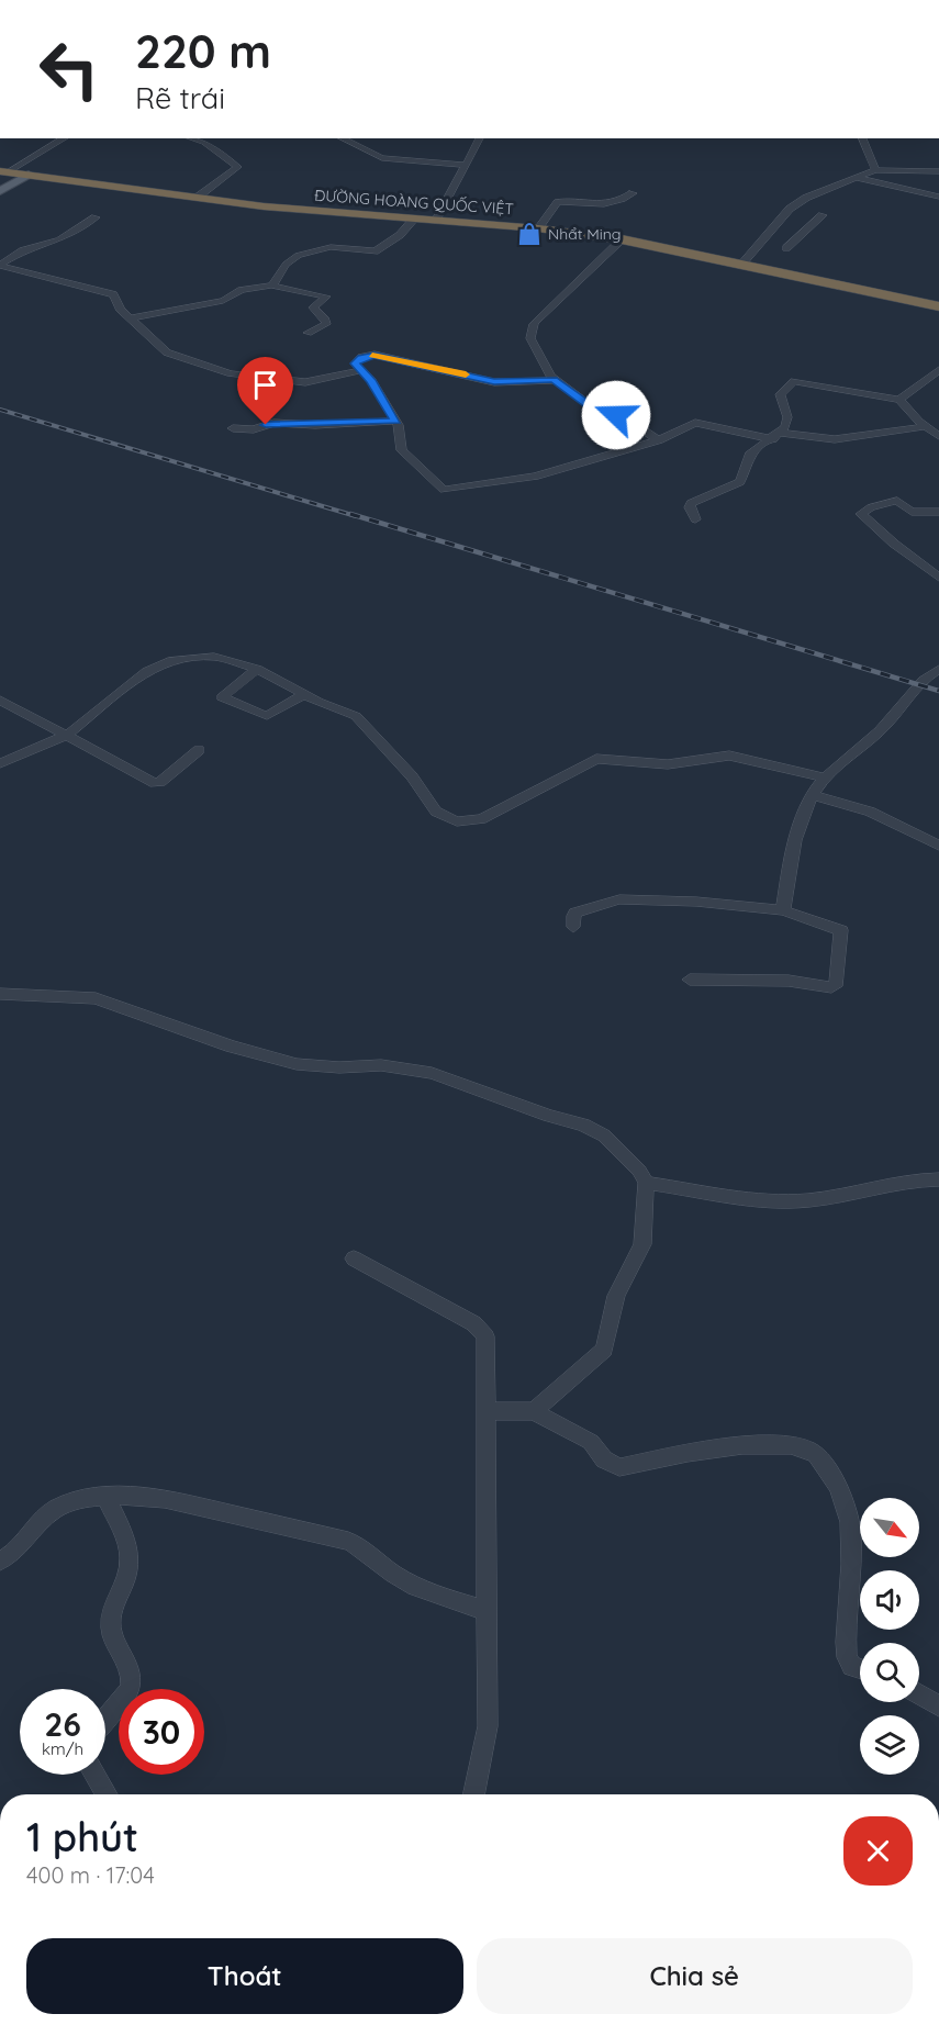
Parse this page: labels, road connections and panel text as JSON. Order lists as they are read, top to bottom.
{
  "streets": {
    "highway": ["ĐƯỜNG HOÀNG QUỐC VIỆT"]
  },
  "places": {
    "shop": ["Nhẩt Ming"]
  },
  "north": "bottom right",
  "page": {
    "turn": ["220 m", "Rẽ trái"],
    "speed": "26 km/h",
    "limit": "30",
    "heading": ["1 phút", "400 m · 17:04"],
    "buttons": ["Thoát", "Chia sẻ"]
  }
}
